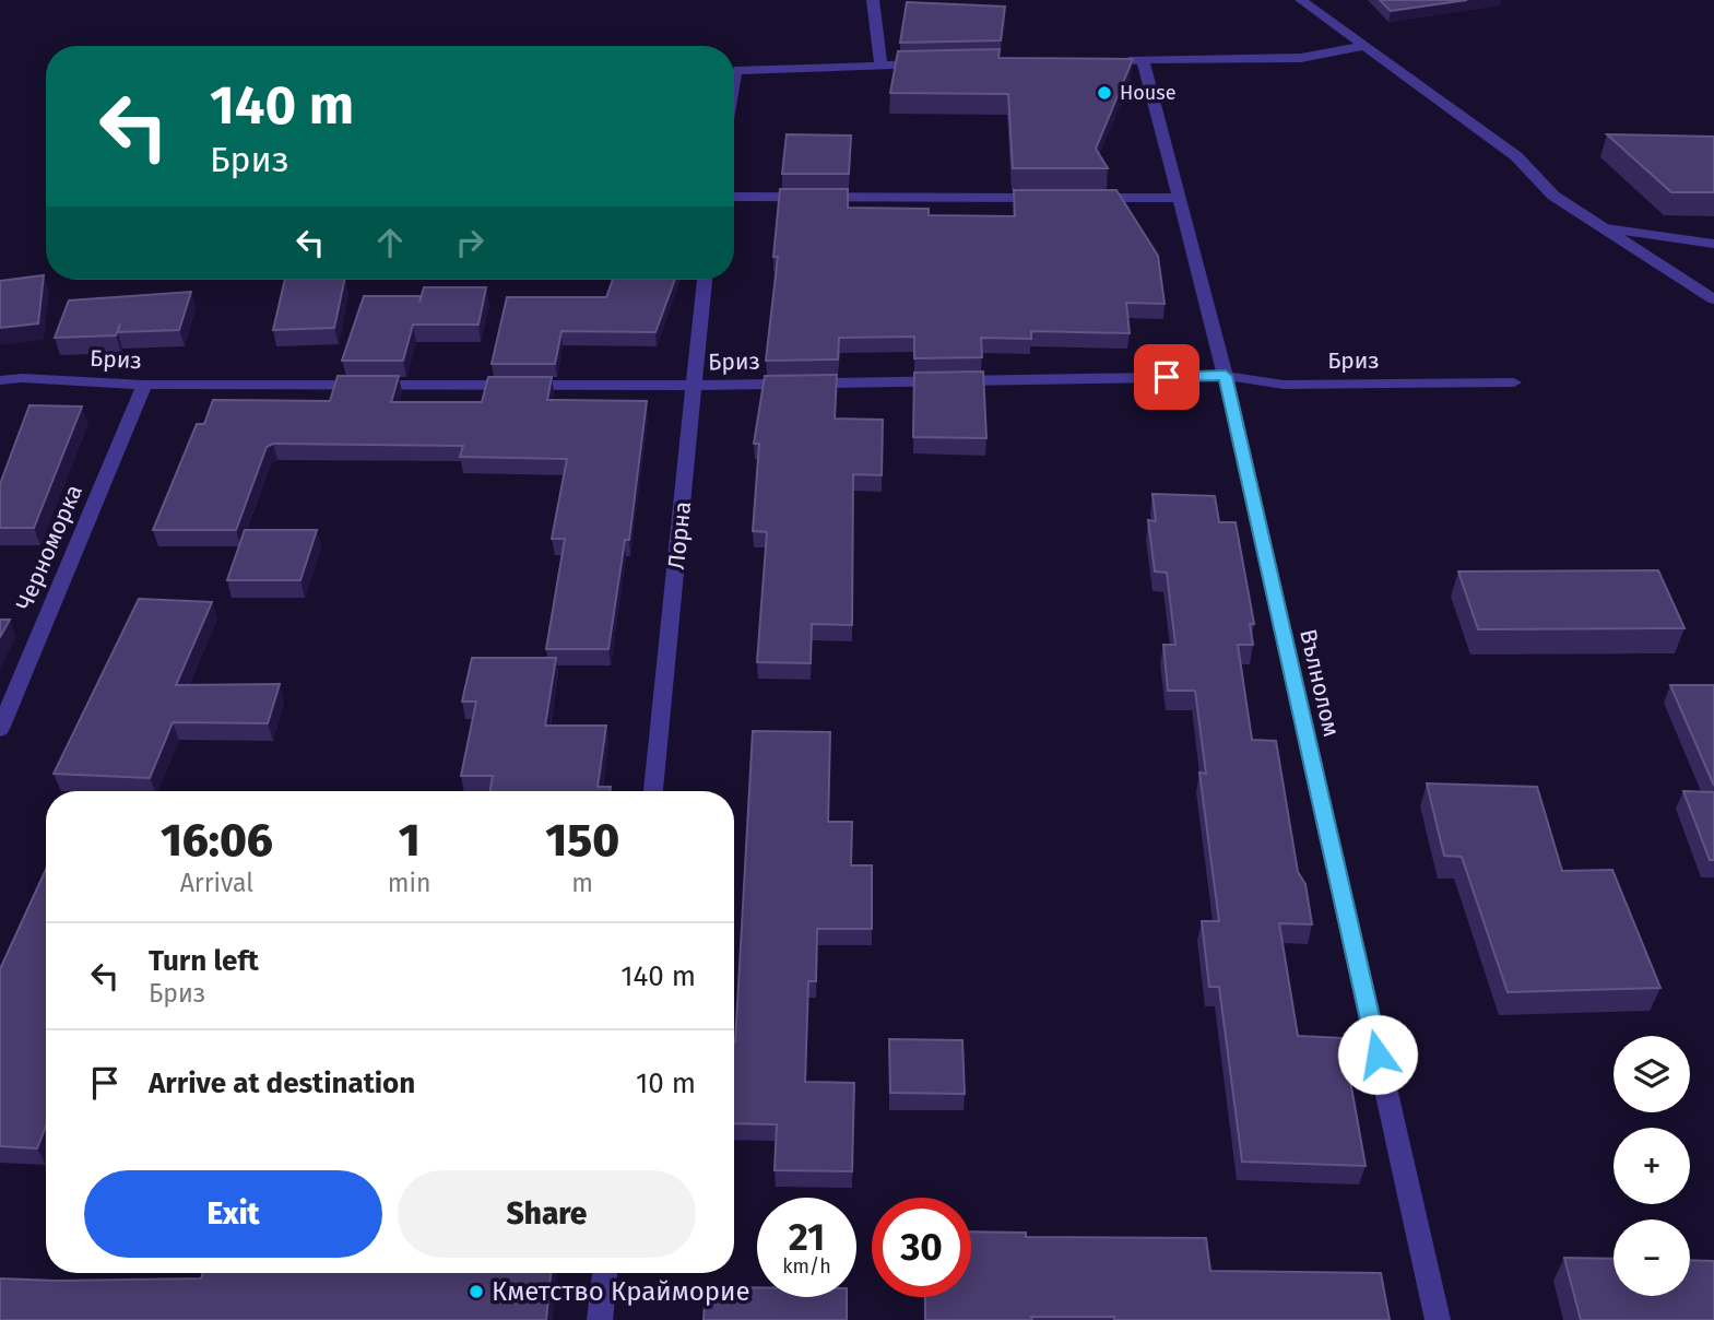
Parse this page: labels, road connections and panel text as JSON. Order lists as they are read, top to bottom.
{
  "streets": {
    "street": [
      "Бриз",
      "Лорна",
      "Черноморка",
      "Вълнолом"
    ]
  },
  "crossings": [
    ["Бриз", "Лорна"],
    ["Бриз", "Черноморка"],
    ["Бриз", "Вълнолом"]
  ],
  "places": ["House", "Кметство Крайморие"],
  "page": {
    "turn": ["140 m", "Бриз"],
    "eta": [
      "16:06",
      "Arrival",
      "1",
      "min",
      "150",
      "m"
    ],
    "list": [
      {
        "name": "Turn left",
        "note": "Бриз",
        "value": "140 m"
      },
      {
        "name": "Arrive at destination",
        "value": "10 m"
      }
    ],
    "map_buttons": ["+", "−"],
    "buttons": ["Exit", "Share"],
    "speed": "21 km/h",
    "limit": "30"
  }
}
